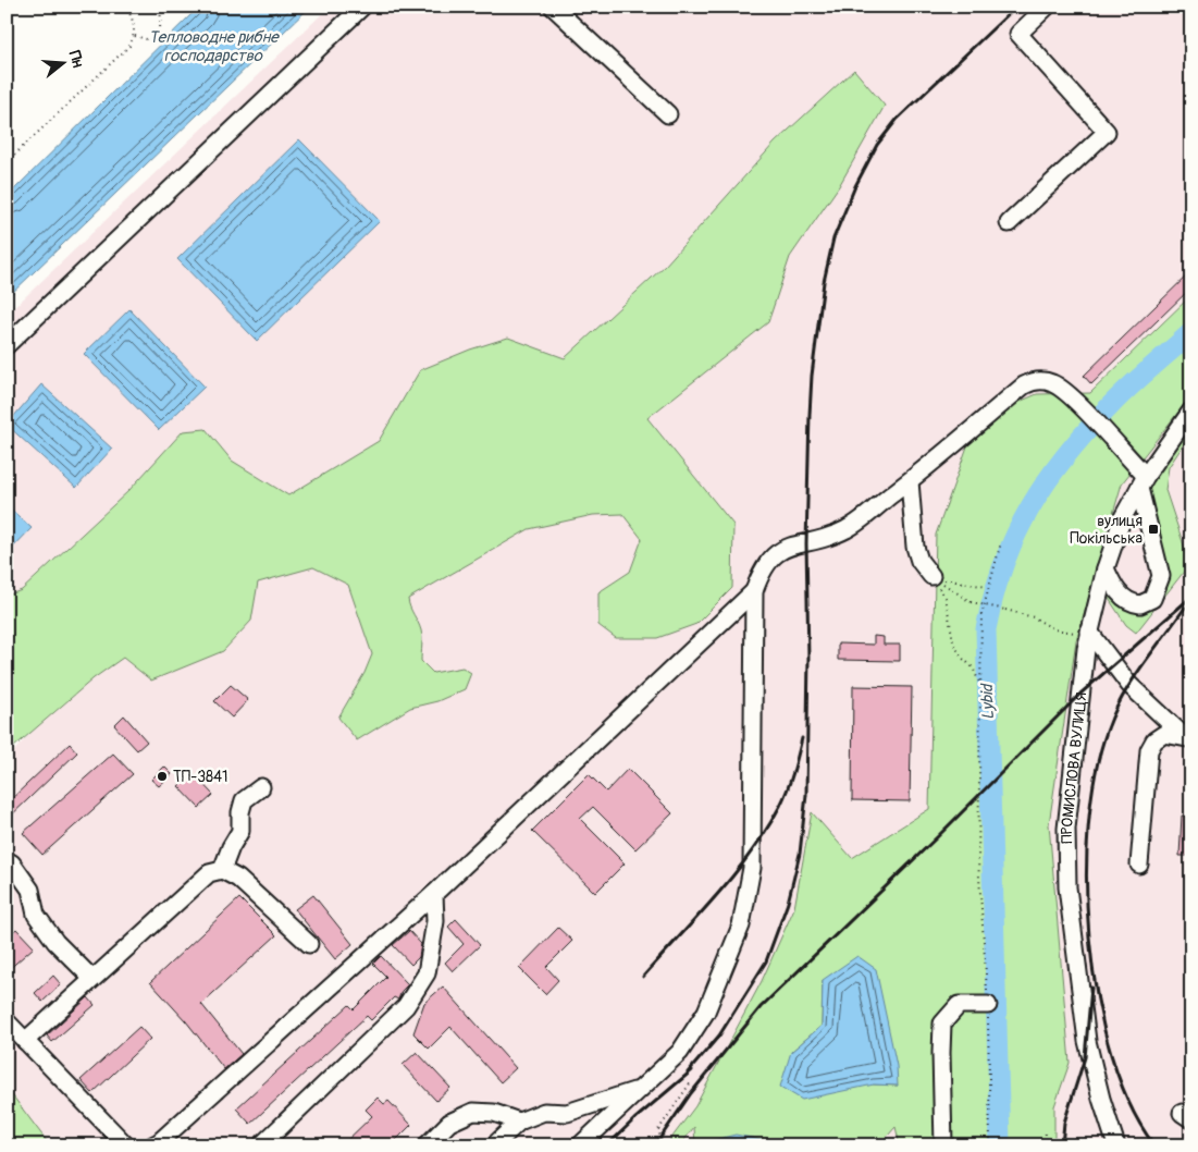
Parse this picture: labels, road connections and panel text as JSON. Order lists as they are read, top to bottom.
{
  "streets": {
    "street": ["ПРОМИСЛОВА ВУЛИЦЯ"]
  },
  "water": ["Тепловодне рибне господарство", "Lybid"],
  "places": {
    "transit": ["вулиця Покільська"],
    "other": ["ТП-3841"]
  },
  "north": "right"
}
